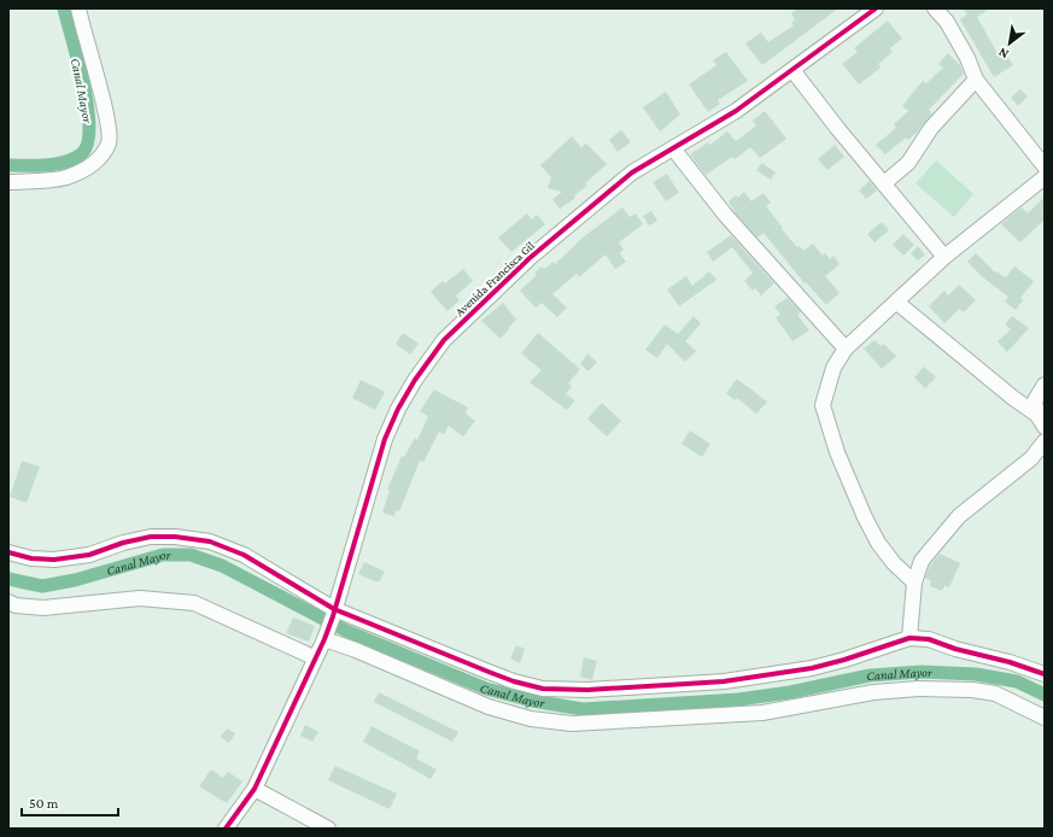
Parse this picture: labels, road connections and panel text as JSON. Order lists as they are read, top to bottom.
{
  "streets": {
    "street": ["Avenida Francisca Gil"]
  },
  "water": ["Canal Mayor"],
  "scale_bar": "50 m",
  "north": "bottom left"
}
